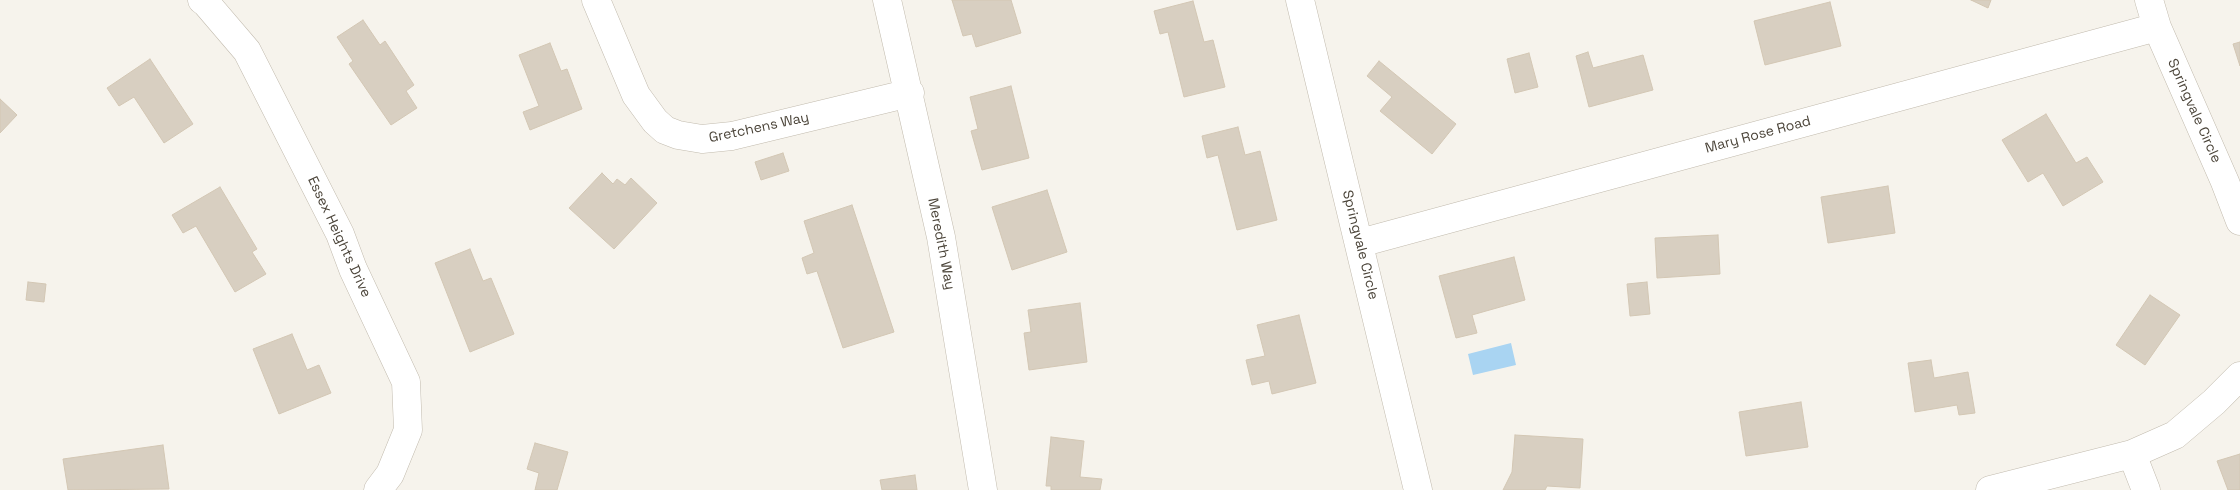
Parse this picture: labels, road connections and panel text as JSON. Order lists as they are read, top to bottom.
{
  "streets": {
    "street": [
      "Springvale Circle",
      "Gretchens Way",
      "Mary Rose Road",
      "Essex Heights Drive",
      "Meredith Way"
    ]
  },
  "crossings": [
    ["Springvale Circle", "Mary Rose Road"],
    ["Gretchens Way", "Meredith Way"]
  ]
}
